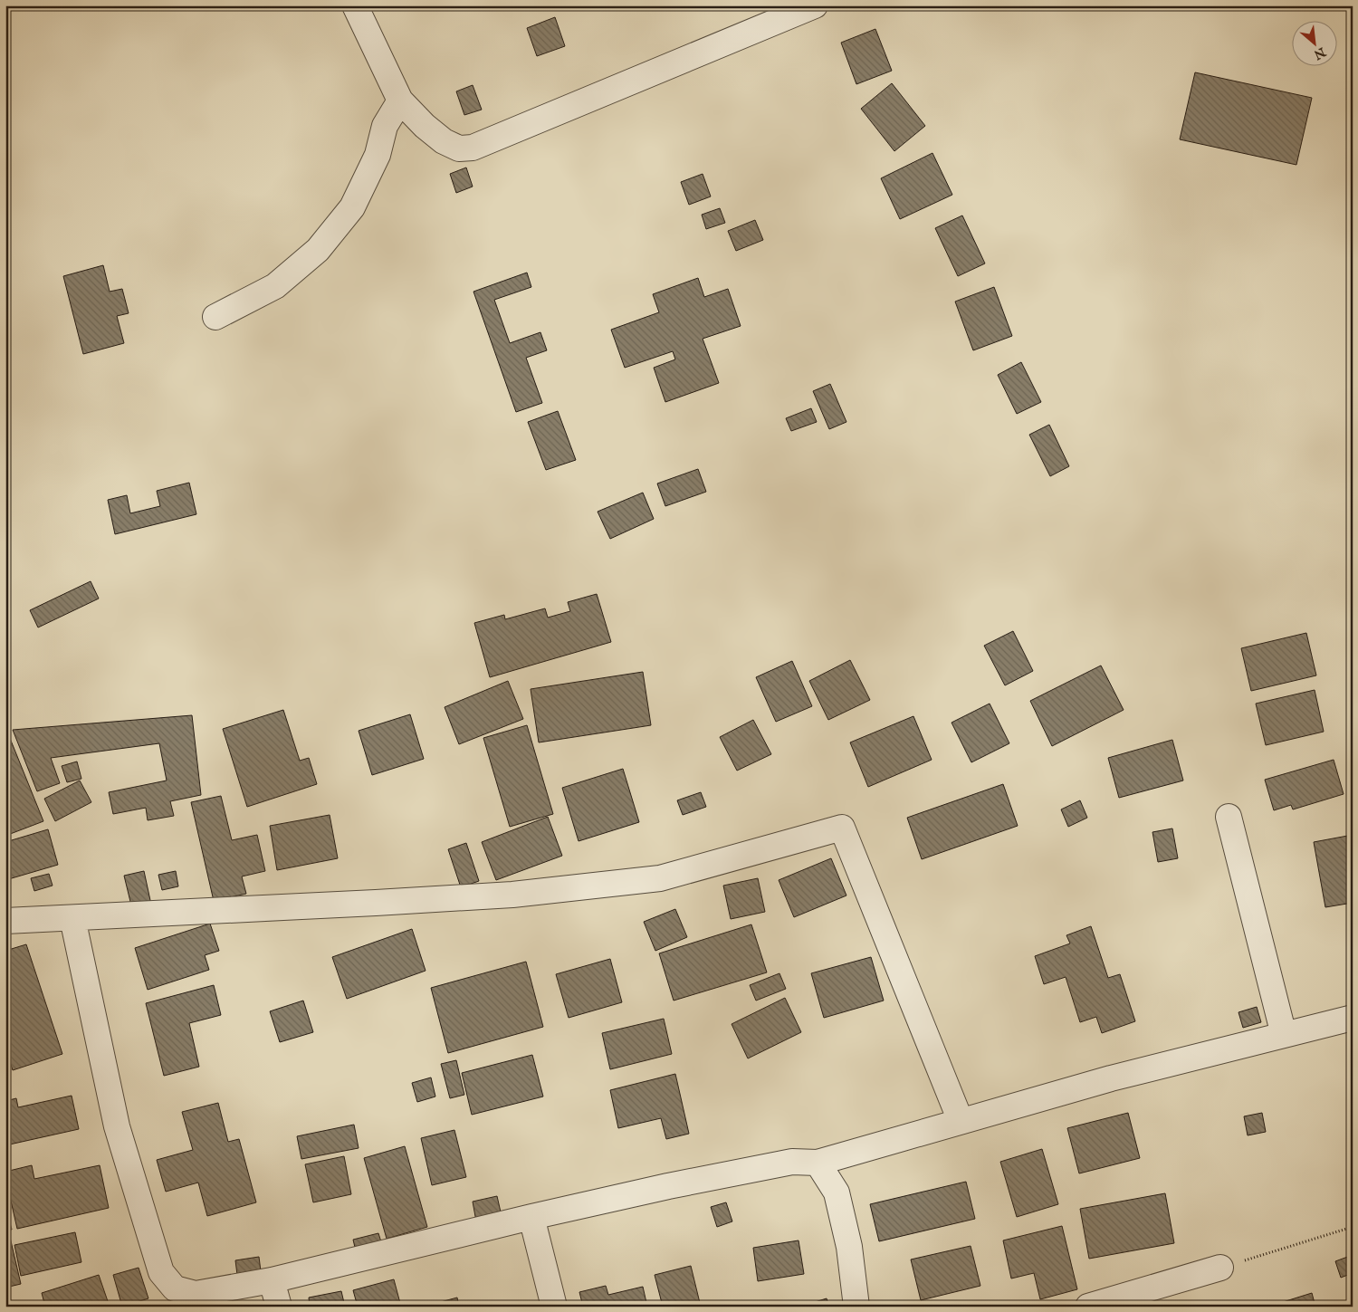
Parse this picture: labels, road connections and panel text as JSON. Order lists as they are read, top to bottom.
{
  "north": "bottom right"
}
